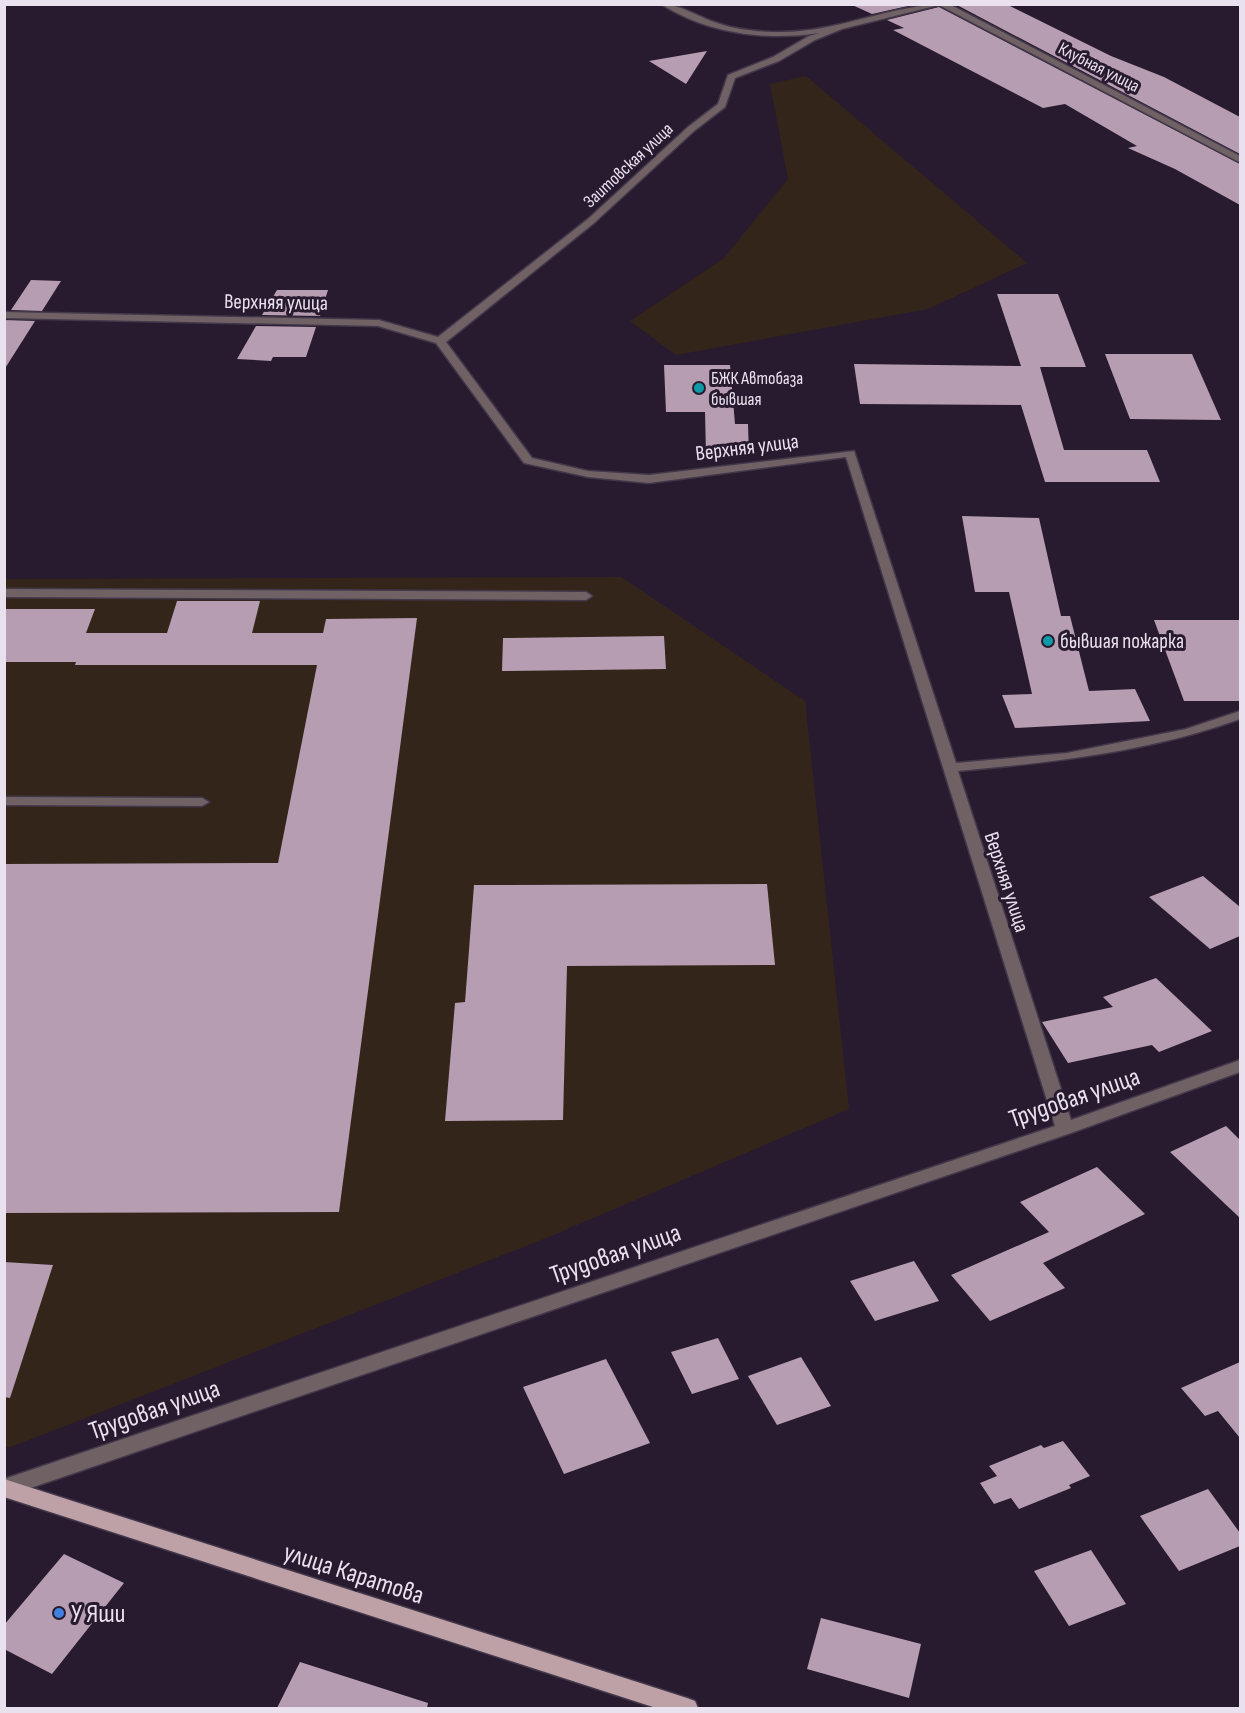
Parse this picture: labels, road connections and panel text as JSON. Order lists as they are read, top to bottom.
{
  "streets": {
    "main road": ["улица Каратова"],
    "street": [
      "Клубная улица",
      "Заитовская улица",
      "Верхняя улица",
      "Трудовая улица"
    ]
  },
  "crossings": [
    ["Заитовская улица", "Верхняя улица"],
    ["Верхняя улица", "Трудовая улица"],
    ["Трудовая улица", "улица Каратова"]
  ],
  "places": ["БЖК Автобаза бывшая", "бывшая пожарка", "У Яши"]
}
